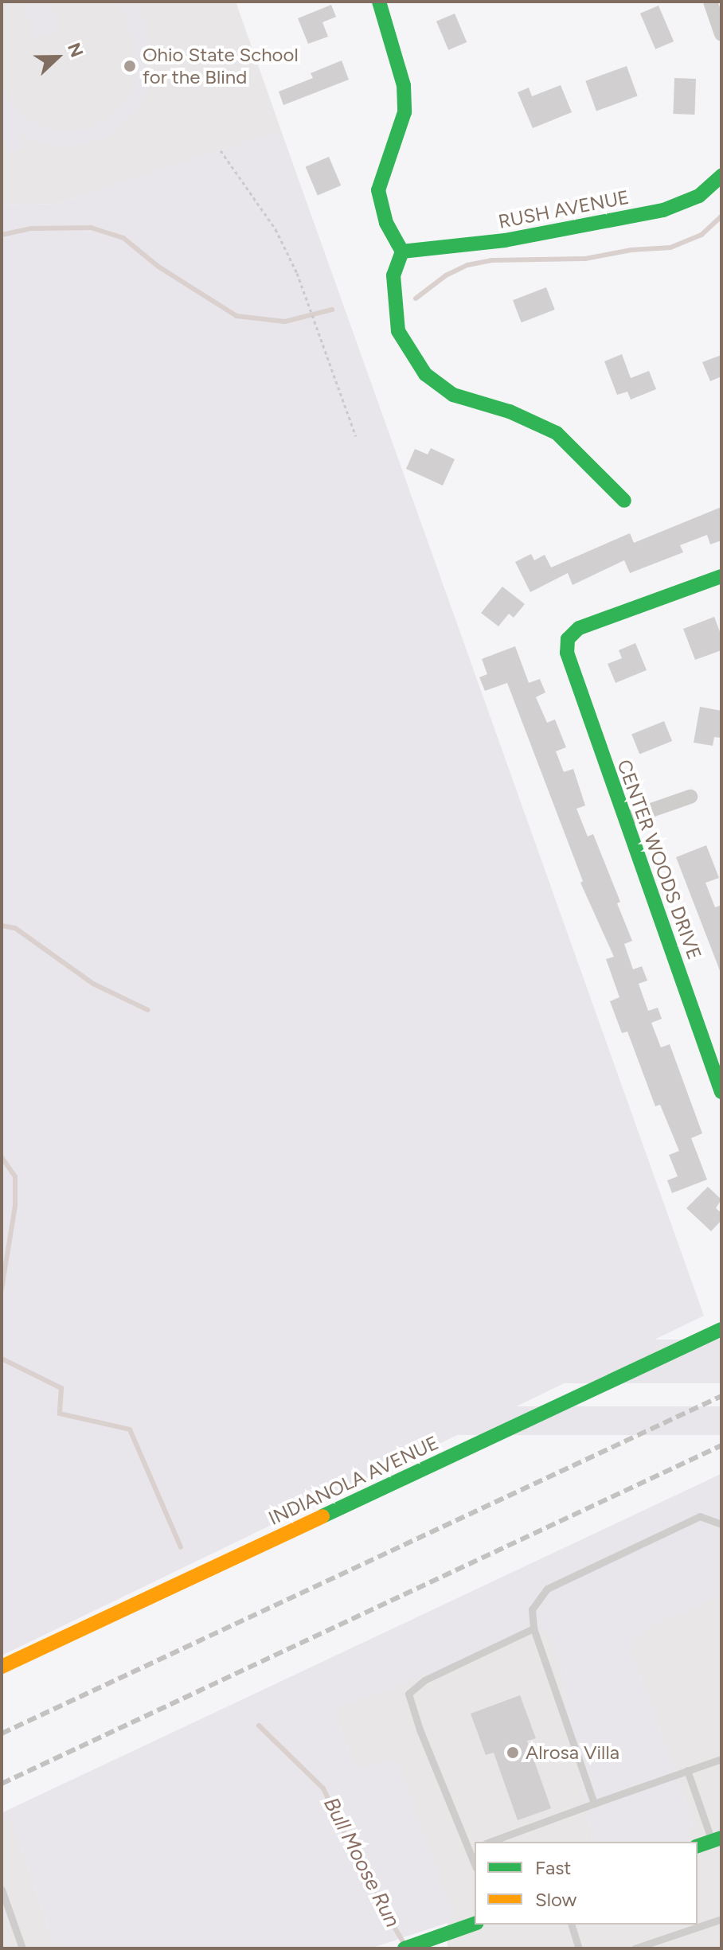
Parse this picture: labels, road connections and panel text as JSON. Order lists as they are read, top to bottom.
{
  "streets": {
    "street": ["RUSH AVENUE", "CENTER WOODS DRIVE", "INDIANOLA AVENUE"]
  },
  "water": ["Bull Moose Run"],
  "places": ["Ohio State School for the Blind", "Alrosa Villa"],
  "legend": ["Fast", "Slow"],
  "north": "right"
}
